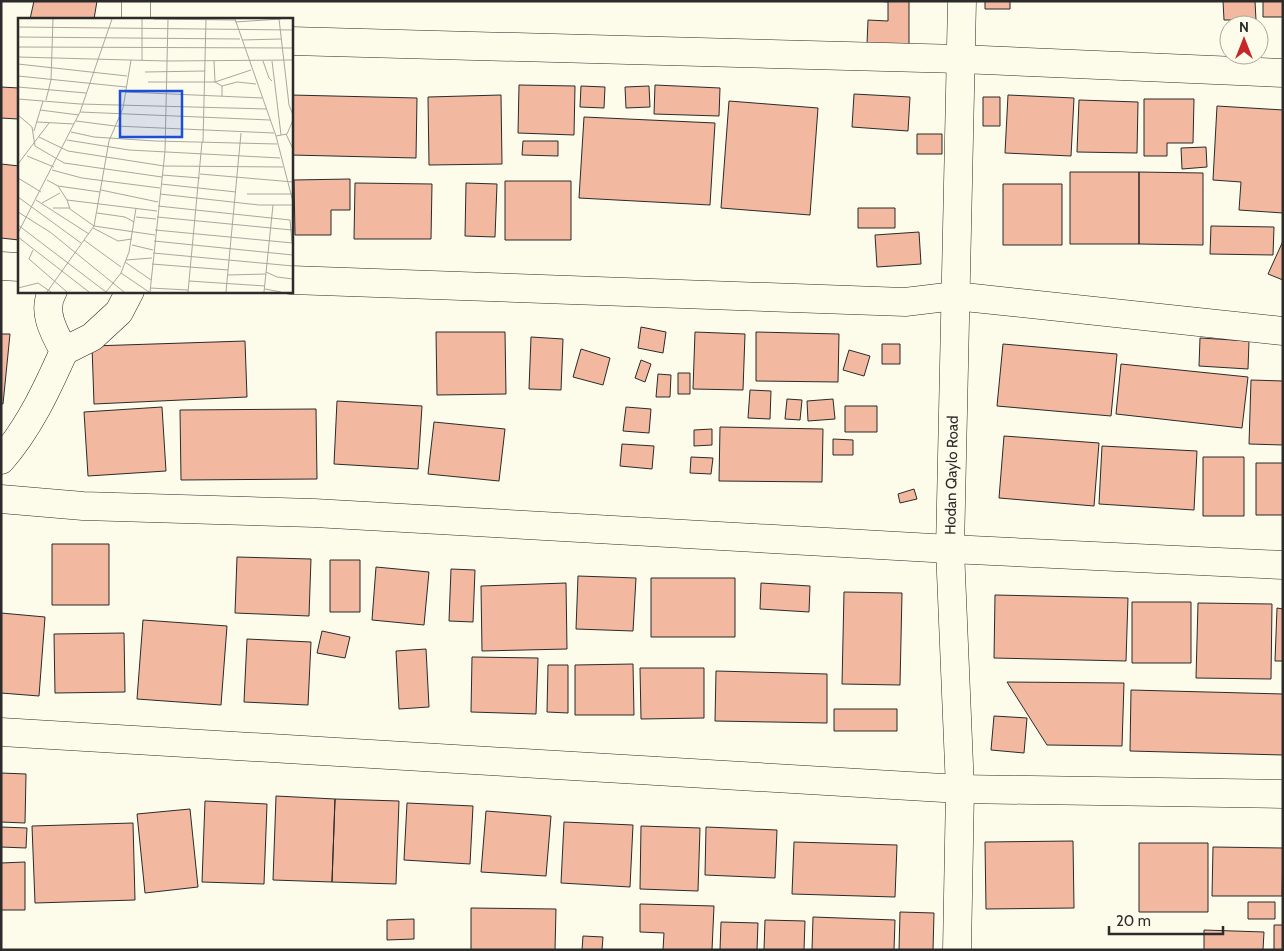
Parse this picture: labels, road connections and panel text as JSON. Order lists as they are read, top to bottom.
{
  "streets": {
    "street": ["Hodan Qaylo Road"]
  },
  "scale_bar": "20 m",
  "north": "top"
}
